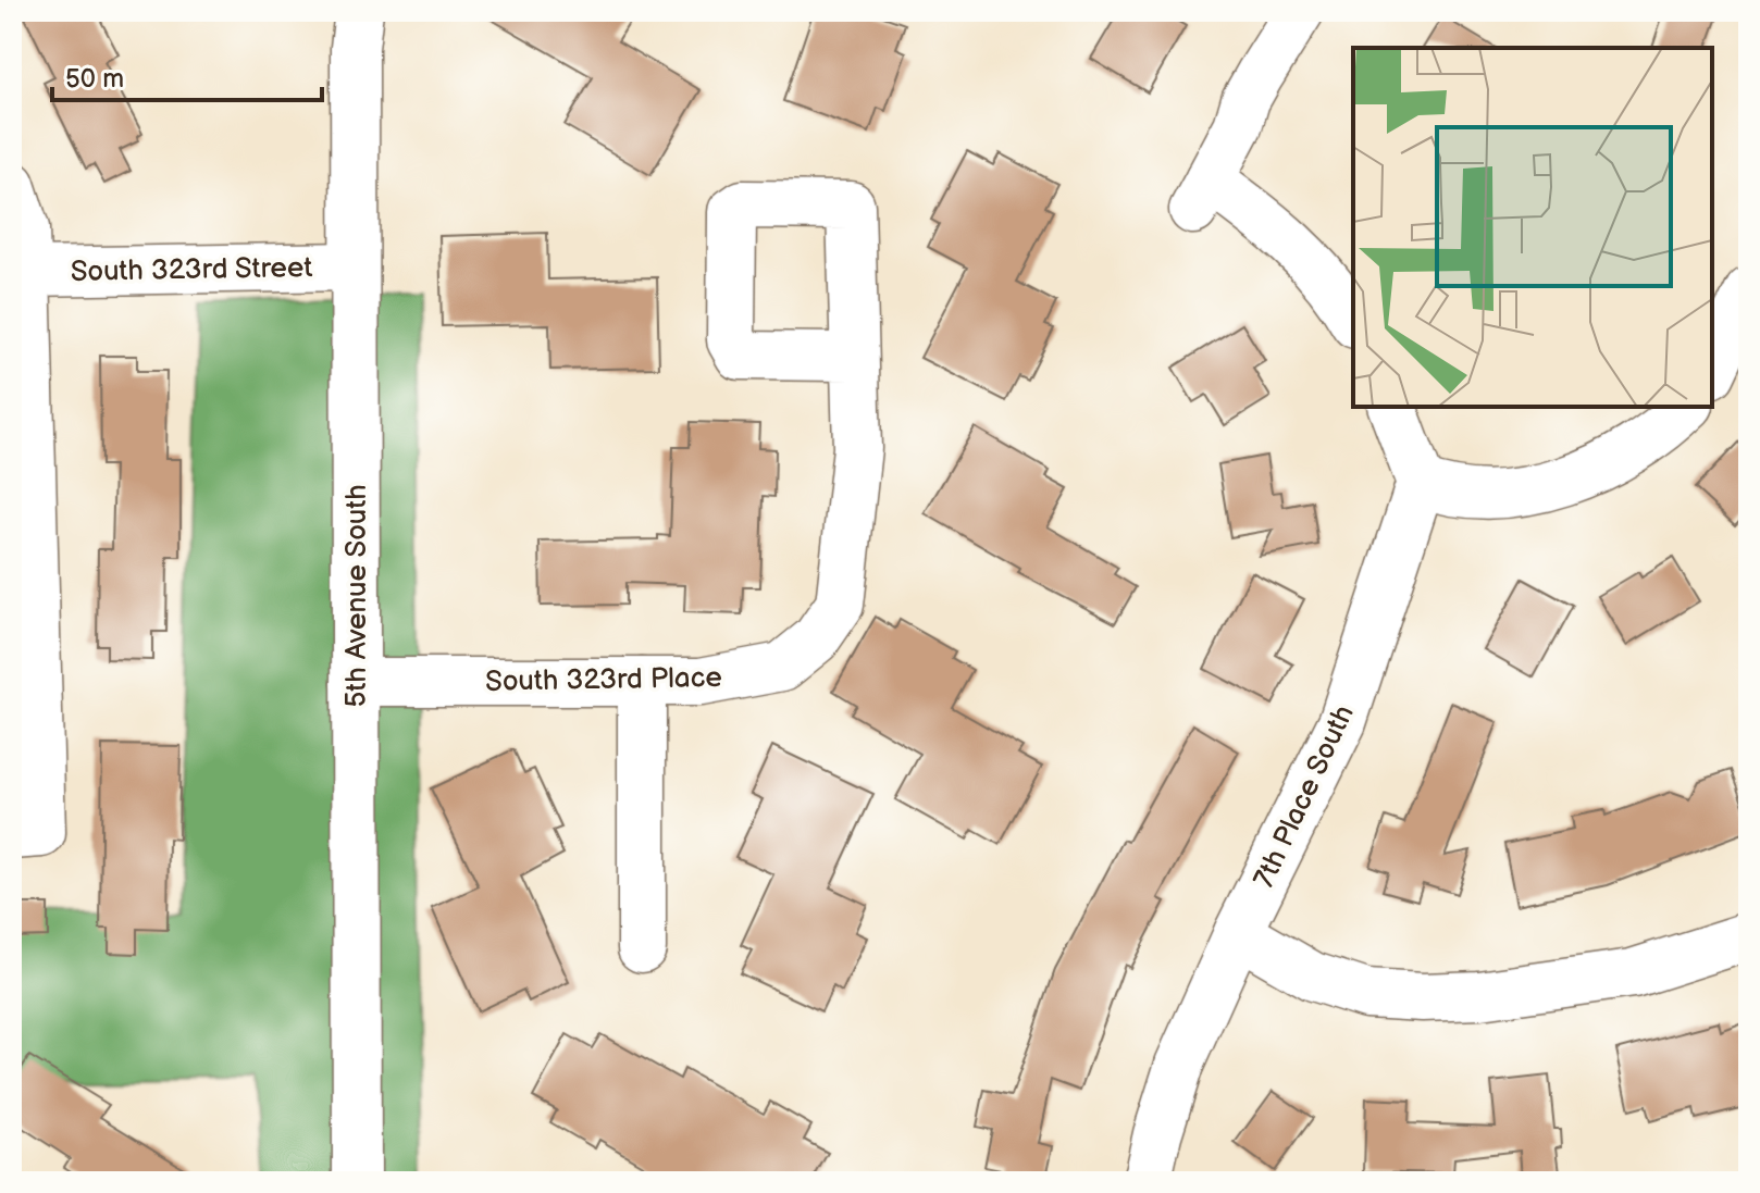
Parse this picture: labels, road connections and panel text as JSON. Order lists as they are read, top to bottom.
{
  "streets": {
    "street": [
      "South 323rd Street",
      "5th Avenue South",
      "South 323rd Place",
      "7th Place South"
    ]
  },
  "crossings": [
    ["South 323rd Street", "5th Avenue South"],
    ["5th Avenue South", "South 323rd Place"]
  ],
  "scale_bar": "50 m"
}
